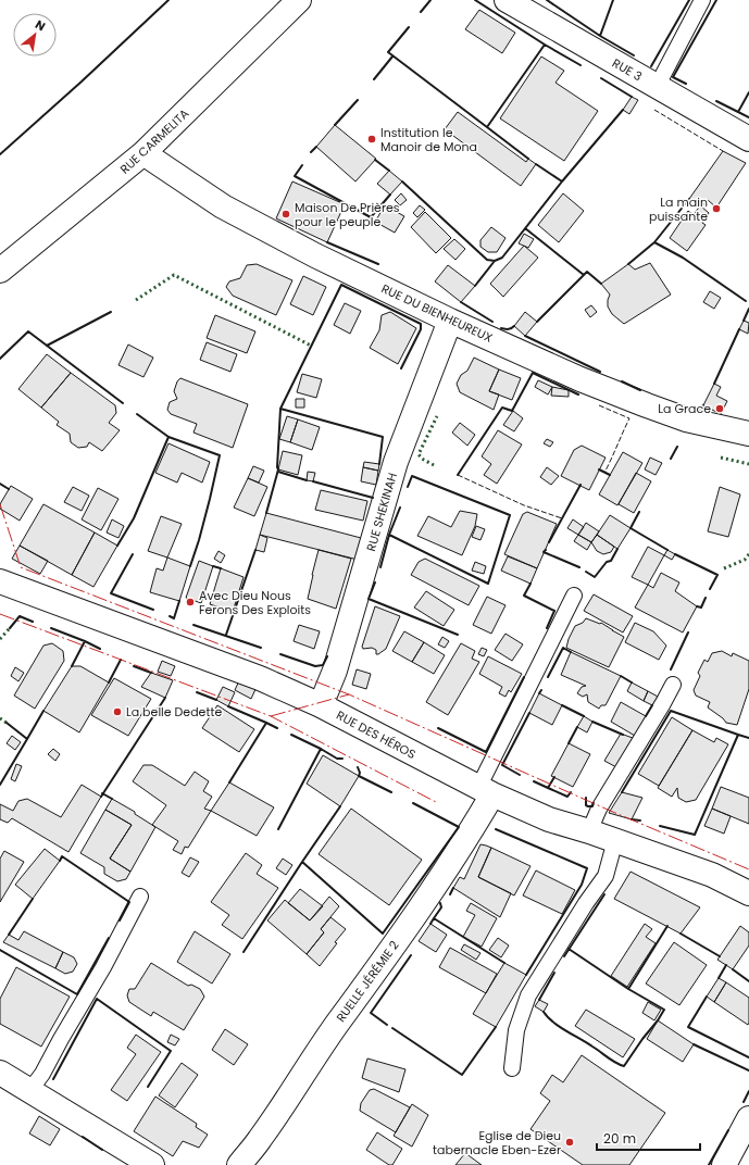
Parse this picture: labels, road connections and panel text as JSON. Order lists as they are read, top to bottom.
{
  "streets": {
    "street": [
      "RUE 3",
      "RUE CARMELITA",
      "RUE DU BIENHEUREUX",
      "RUE SHEKINAH",
      "RUE DES HÉROS",
      "RUELLE JÉRÉMIE 2"
    ]
  },
  "crossings": [
    ["RUE CARMELITA", "RUE DU BIENHEUREUX"],
    ["RUE DU BIENHEUREUX", "RUE SHEKINAH"],
    ["RUE SHEKINAH", "RUE DES HÉROS"],
    ["RUE DES HÉROS", "RUELLE JÉRÉMIE 2"]
  ],
  "places": [
    "Institution le Manoir de Mona",
    "La main puissante",
    "Maison De Prières pour le peuple",
    "La Grace",
    "Avec Dieu Nous Ferons Des Exploits",
    "La belle Dedette",
    "Eglise de Dieu tabernacle Eben-Ezer"
  ],
  "scale_bar": "20 m",
  "north": "top right"
}
